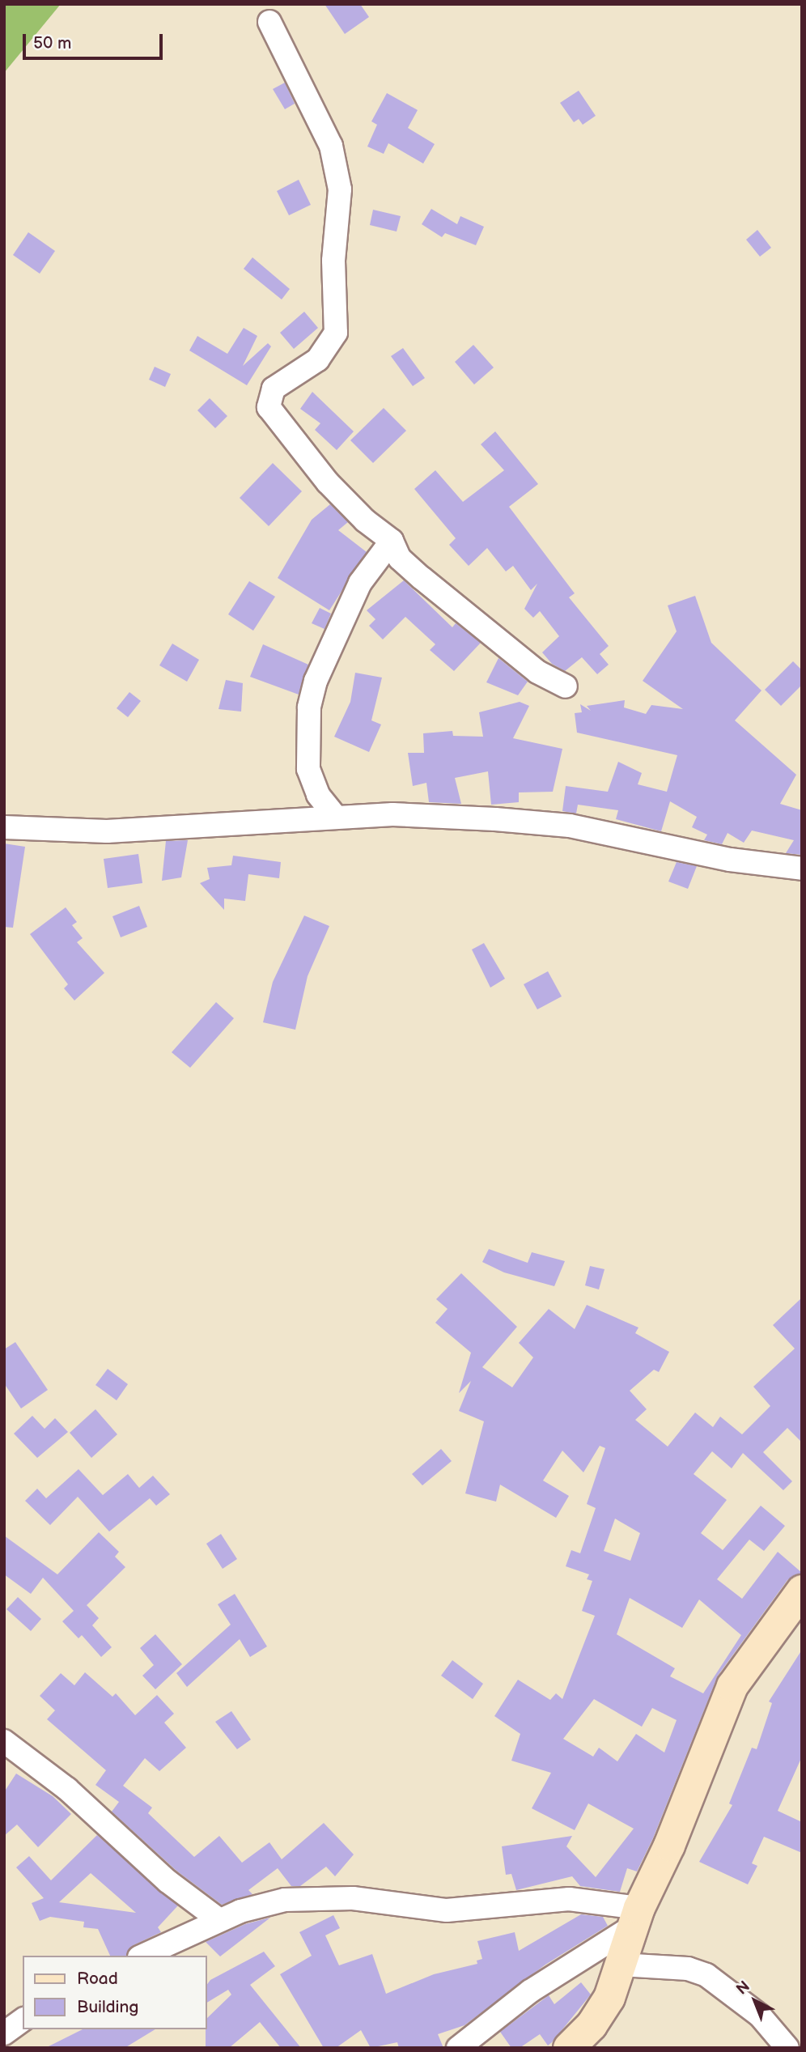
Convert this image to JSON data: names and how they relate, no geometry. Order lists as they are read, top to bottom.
{
  "legend": ["Road", "Building"],
  "scale_bar": "50 m",
  "north": "top left"
}
